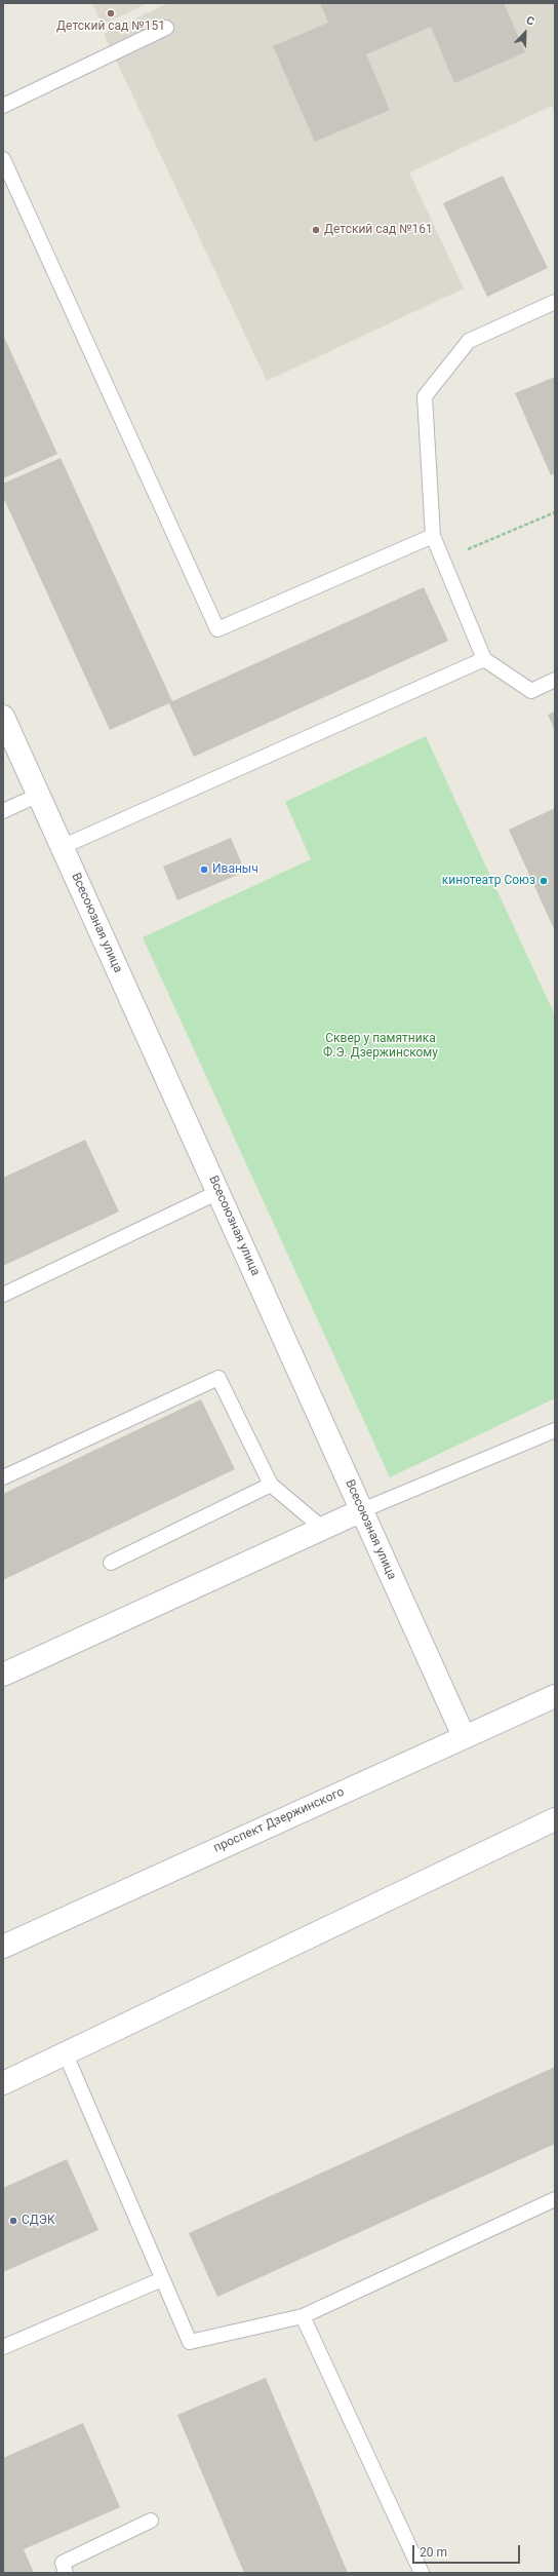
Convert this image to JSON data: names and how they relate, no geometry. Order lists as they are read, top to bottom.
{
  "streets": {
    "street": ["Всесоюзная улица", "проспект Дзержинского"]
  },
  "crossings": [
    ["Всесоюзная улица", "проспект Дзержинского"]
  ],
  "parks": ["Сквер у памятника Ф.Э. Дзержинскому"],
  "places": [
    "Детский сад №151",
    "Детский сад №161",
    "Иваныч",
    "кинотеатр Союз",
    "СДЭК"
  ],
  "scale_bar": "20 m",
  "north": "top right"
}
